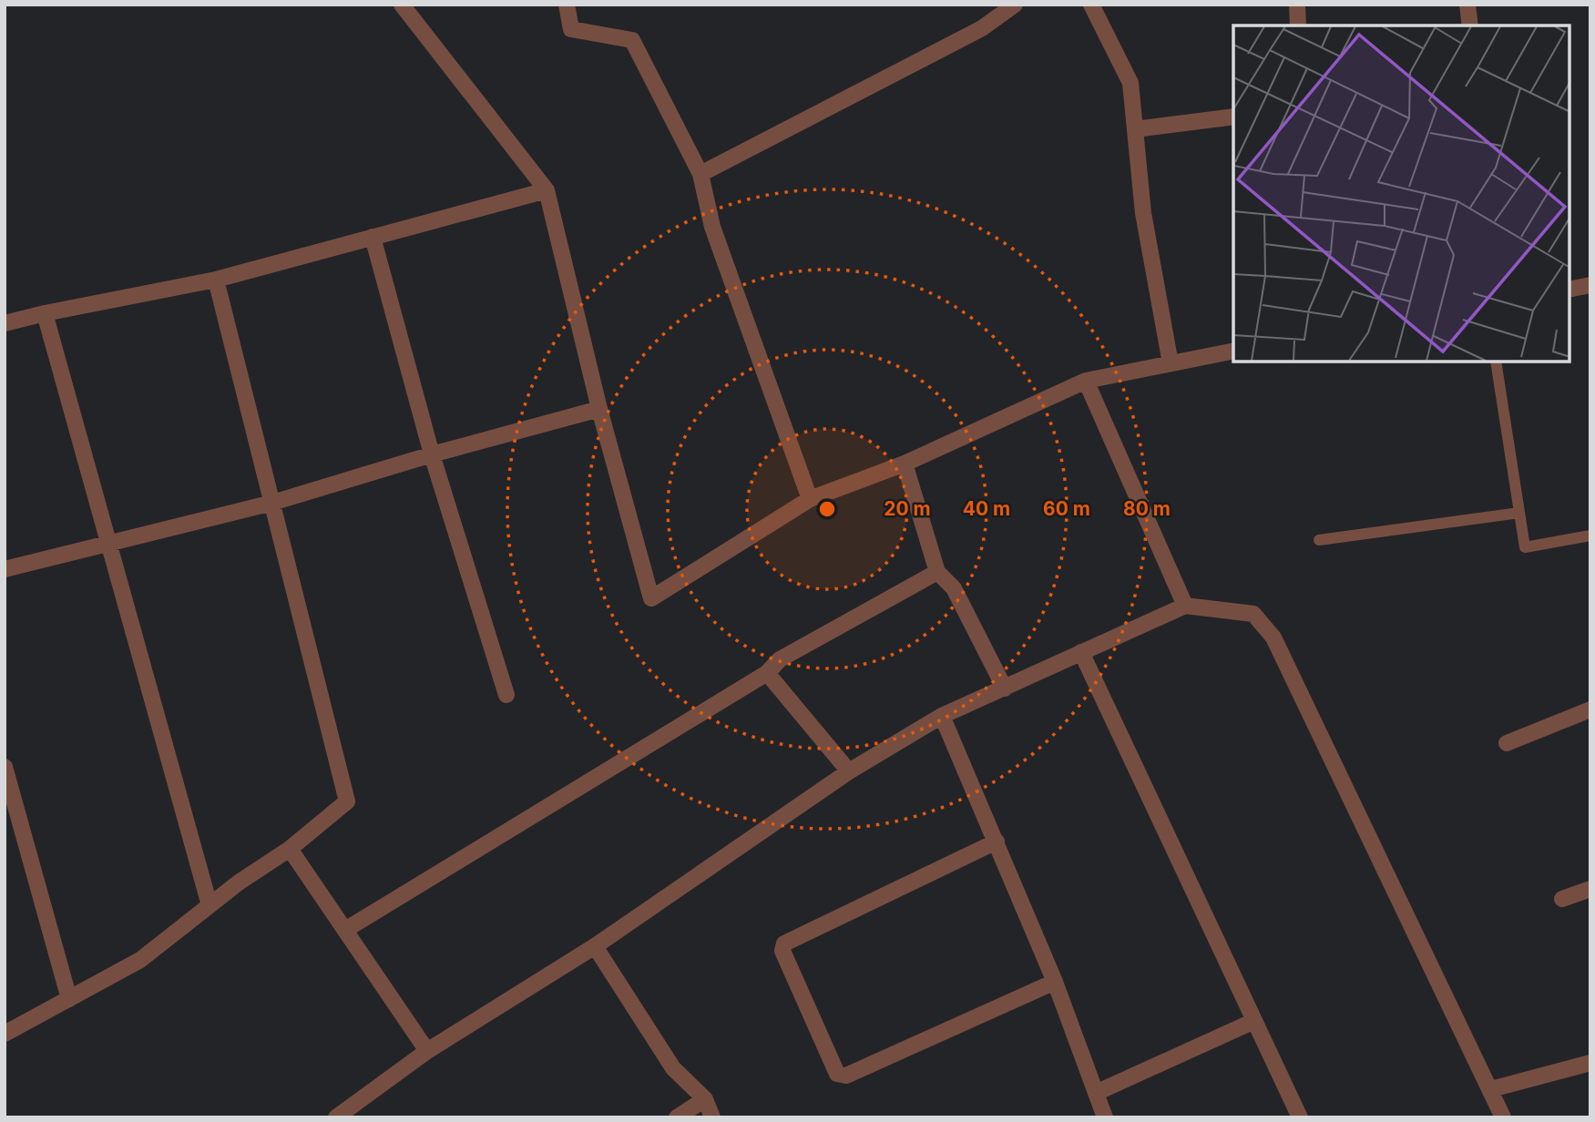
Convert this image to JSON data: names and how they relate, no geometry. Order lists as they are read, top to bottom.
{
  "rings": [
    "20 m",
    "40 m",
    "60 m",
    "80 m"
  ]
}
